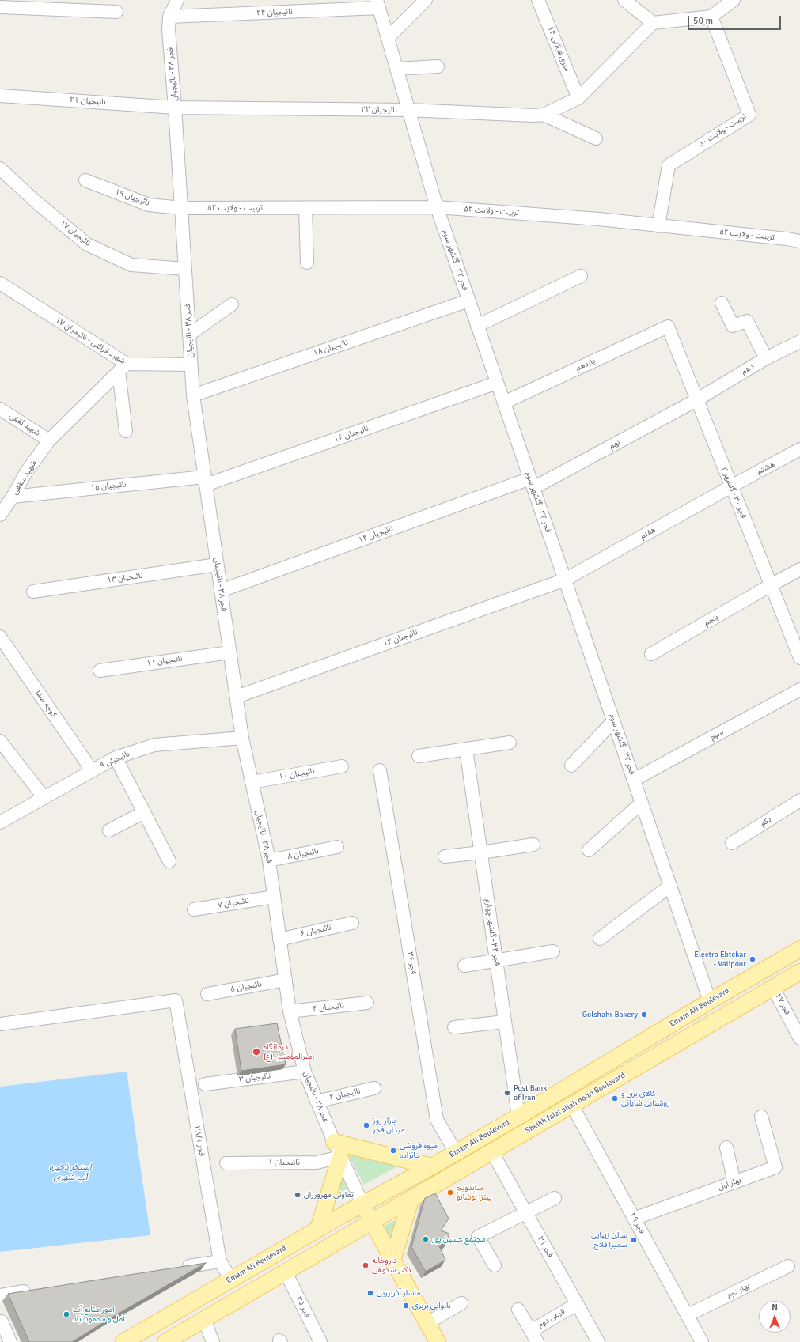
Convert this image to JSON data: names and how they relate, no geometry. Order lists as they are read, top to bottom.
{
  "streets": {
    "main road": ["Emam Ali Boulevard", "Sheikh falzl allah noori Boulevard"],
    "street": [
      "نائیجیان ۲۴",
      "۱۴ متری قرائتی",
      "فجر ۳۸ - نائیجیان",
      "نائیجیان ۲۱",
      "نائیجیان ۲۲",
      "تربیت - ولایت ۵۰",
      "نائیجیان ۱۹",
      "تربیت - ولایت ۵۲",
      "نائیجیان ۱۷",
      "فجر ۳۲ - گلشهر سوم",
      "شهید قرائتی - نائیجیان ۱۷",
      "نائیجیان ۱۸",
      "یازدهم",
      "دهم",
      "شهید ثقفی",
      "نائیجیان ۱۶",
      "نهم",
      "هشتم",
      "شهید سقفی",
      "نائیجیان ۱۵",
      "فجر ۳۰ - گلشهر ۲",
      "هفتم",
      "نائیجیان ۱۴",
      "نائیجیان ۱۳",
      "پنجم",
      "نائیجیان ۱۲",
      "نائیجیان ۱۱",
      "کوچه صفا",
      "سوم",
      "نائیجیان ۹",
      "نائیجیان ۱۰",
      "یکم",
      "نائیجیان ۸",
      "نائیجیان ۷",
      "نائیجیان ۶",
      "فجر ۳۴ - گلشهر چهارم",
      "فجر ۳۶",
      "نائیجیان ۵",
      "فجر ۲۷",
      "نائیجیان ۴",
      "نائیجیان ۳",
      "نائیجیان ۲",
      "فجر ۳۸/۱",
      "نائیجیان ۱",
      "بهار اول",
      "فجر ۲۹",
      "فجر ۳۱",
      "بهار دوم",
      "فجر ۳۵",
      "فرعی دوم"
    ]
  },
  "crossings": [
    ["نائیجیان ۲۴", "فجر ۳۸ - نائیجیان"],
    ["نائیجیان ۲۴", "فجر ۳۲ - گلشهر سوم"],
    ["۱۴ متری قرائتی", "نائیجیان ۲۲"],
    ["فجر ۳۸ - نائیجیان", "نائیجیان ۲۱"],
    ["فجر ۳۸ - نائیجیان", "نائیجیان ۲۲"],
    ["فجر ۳۸ - نائیجیان", "نائیجیان ۱۹"],
    ["فجر ۳۸ - نائیجیان", "تربیت - ولایت ۵۲"],
    ["فجر ۳۸ - نائیجیان", "نائیجیان ۱۷"],
    ["فجر ۳۸ - نائیجیان", "شهید قرائتی - نائیجیان ۱۷"],
    ["فجر ۳۸ - نائیجیان", "نائیجیان ۱۸"],
    ["فجر ۳۸ - نائیجیان", "نائیجیان ۱۶"],
    ["فجر ۳۸ - نائیجیان", "نائیجیان ۱۵"],
    ["فجر ۳۸ - نائیجیان", "نائیجیان ۱۴"],
    ["فجر ۳۸ - نائیجیان", "نائیجیان ۱۳"],
    ["فجر ۳۸ - نائیجیان", "نائیجیان ۱۲"],
    ["فجر ۳۸ - نائیجیان", "نائیجیان ۱۱"],
    ["فجر ۳۸ - نائیجیان", "نائیجیان ۹"],
    ["فجر ۳۸ - نائیجیان", "نائیجیان ۱۰"],
    ["فجر ۳۸ - نائیجیان", "نائیجیان ۸"],
    ["فجر ۳۸ - نائیجیان", "نائیجیان ۷"],
    ["فجر ۳۸ - نائیجیان", "نائیجیان ۶"],
    ["فجر ۳۸ - نائیجیان", "نائیجیان ۵"],
    ["فجر ۳۸ - نائیجیان", "نائیجیان ۴"],
    ["فجر ۳۸ - نائیجیان", "Emam Ali Boulevard"],
    ["فجر ۳۸ - نائیجیان", "نائیجیان ۳"],
    ["فجر ۳۸ - نائیجیان", "نائیجیان ۲"],
    ["فجر ۳۸ - نائیجیان", "نائیجیان ۱"],
    ["نائیجیان ۲۱", "نائیجیان ۲۲"],
    ["نائیجیان ۲۲", "فجر ۳۲ - گلشهر سوم"],
    ["تربیت - ولایت ۵۰", "تربیت - ولایت ۵۲"],
    ["نائیجیان ۱۹", "تربیت - ولایت ۵۲"],
    ["تربیت - ولایت ۵۲", "فجر ۳۲ - گلشهر سوم"],
    ["فجر ۳۲ - گلشهر سوم", "نائیجیان ۱۸"],
    ["فجر ۳۲ - گلشهر سوم", "یازدهم"],
    ["فجر ۳۲ - گلشهر سوم", "نائیجیان ۱۶"],
    ["فجر ۳۲ - گلشهر سوم", "نهم"],
    ["فجر ۳۲ - گلشهر سوم", "هفتم"],
    ["فجر ۳۲ - گلشهر سوم", "نائیجیان ۱۴"],
    ["فجر ۳۲ - گلشهر سوم", "نائیجیان ۱۲"],
    ["فجر ۳۲ - گلشهر سوم", "سوم"],
    ["فجر ۳۲ - گلشهر سوم", "Emam Ali Boulevard"],
    ["شهید قرائتی - نائیجیان ۱۷", "شهید سقفی"],
    ["یازدهم", "فجر ۳۰ - گلشهر ۲"],
    ["دهم", "نهم"],
    ["دهم", "فجر ۳۰ - گلشهر ۲"],
    ["شهید ثقفی", "شهید سقفی"],
    ["نائیجیان ۱۶", "نائیجیان ۱۵"],
    ["نهم", "فجر ۳۰ - گلشهر ۲"],
    ["نهم", "نائیجیان ۱۴"],
    ["هشتم", "فجر ۳۰ - گلشهر ۲"],
    ["هشتم", "هفتم"],
    ["شهید سقفی", "نائیجیان ۱۵"],
    ["فجر ۳۰ - گلشهر ۲", "هفتم"],
    ["فجر ۳۰ - گلشهر ۲", "پنجم"],
    ["هفتم", "نائیجیان ۱۲"],
    ["کوچه صفا", "نائیجیان ۹"],
    ["فجر ۳۴ - گلشهر چهارم", "Emam Ali Boulevard"],
    ["فجر ۳۶", "Emam Ali Boulevard"],
    ["فجر ۲۷", "Sheikh falzl allah noori Boulevard"],
    ["Emam Ali Boulevard", "فجر ۳۸/۱"],
    ["Sheikh falzl allah noori Boulevard", "فجر ۲۹"],
    ["Sheikh falzl allah noori Boulevard", "فجر ۳۱"],
    ["Sheikh falzl allah noori Boulevard", "فجر ۳۵"],
    ["بهار اول", "فجر ۲۹"],
    ["فجر ۲۹", "بهار دوم"],
    ["فجر ۳۱", "فرعی دوم"]
  ],
  "water": ["استخر ذخیره آب شهری"],
  "places": [
    "Electro Ebtekar - Valipour",
    "Golshahr Bakery",
    "درمانگاه امیرالمؤمنین (ع)",
    "Post Bank of Iran",
    "کالای برق و روشنایی شایانی",
    "بازار روز میدان فجر",
    "میوه فروشی خانزاده",
    "ساندویچ پیتزا لوشاتو",
    "تعاونی مهرورزان",
    "مجتمع حسین پور",
    "سالن زیبایی سمیرا فلاح",
    "داروخانه دکتر شکوهی",
    "ماساژ آذربرزین",
    "نانوایی بربری",
    "امور منابع آب آمل و محمود آباد"
  ],
  "scale_bar": "50 m",
  "north": "top"
}
